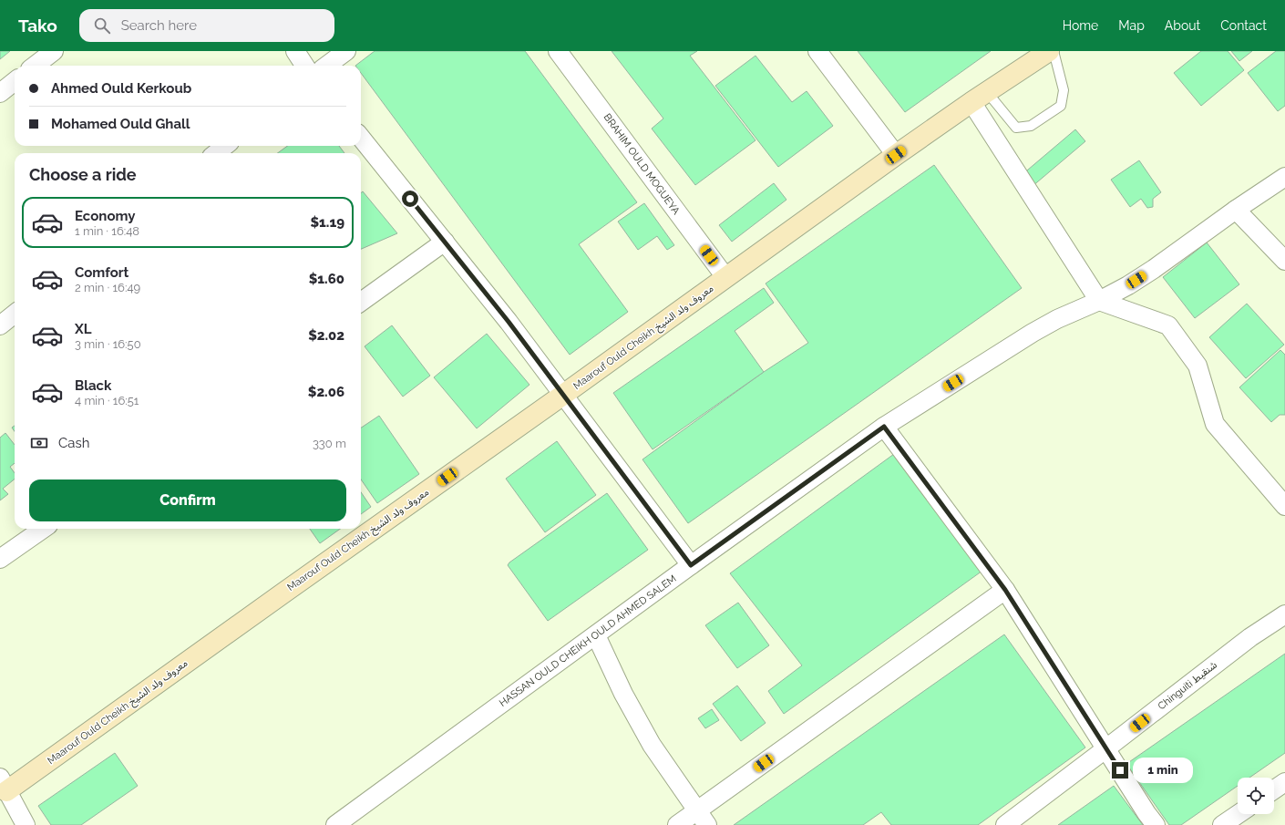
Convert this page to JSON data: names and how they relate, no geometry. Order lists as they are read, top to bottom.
{
  "streets": {
    "street": [
      "BRAHIM OULD MOGUEYA",
      "Maarouf Ould Cheikh معروف ولد الشيخ",
      "HASSAN OULD CHEIKH OULD AHMED SALEM",
      "Chinguiti شنقيط"
    ]
  },
  "crossings": [
    ["BRAHIM OULD MOGUEYA", "Maarouf Ould Cheikh معروف ولد الشيخ"]
  ],
  "page": {
    "header": "Tako",
    "search": "Search here",
    "nav": [
      "Home",
      "Map",
      "About",
      "Contact"
    ],
    "banner": ["Ahmed Ould Kerkoub", "Mohamed Ould Ghall"],
    "heading": "Choose a ride",
    "list": [
      {
        "name": "Economy",
        "note": "1 min · 16:48",
        "value": "$1.19"
      },
      {
        "name": "Comfort",
        "note": "2 min · 16:49",
        "value": "$1.60"
      },
      {
        "name": "XL",
        "note": "3 min · 16:50",
        "value": "$2.02"
      },
      {
        "name": "Black",
        "note": "4 min · 16:51",
        "value": "$2.06"
      }
    ],
    "pay": ["Cash", "330 m"],
    "buttons": "Confirm",
    "bubble": "1 min"
  }
}
